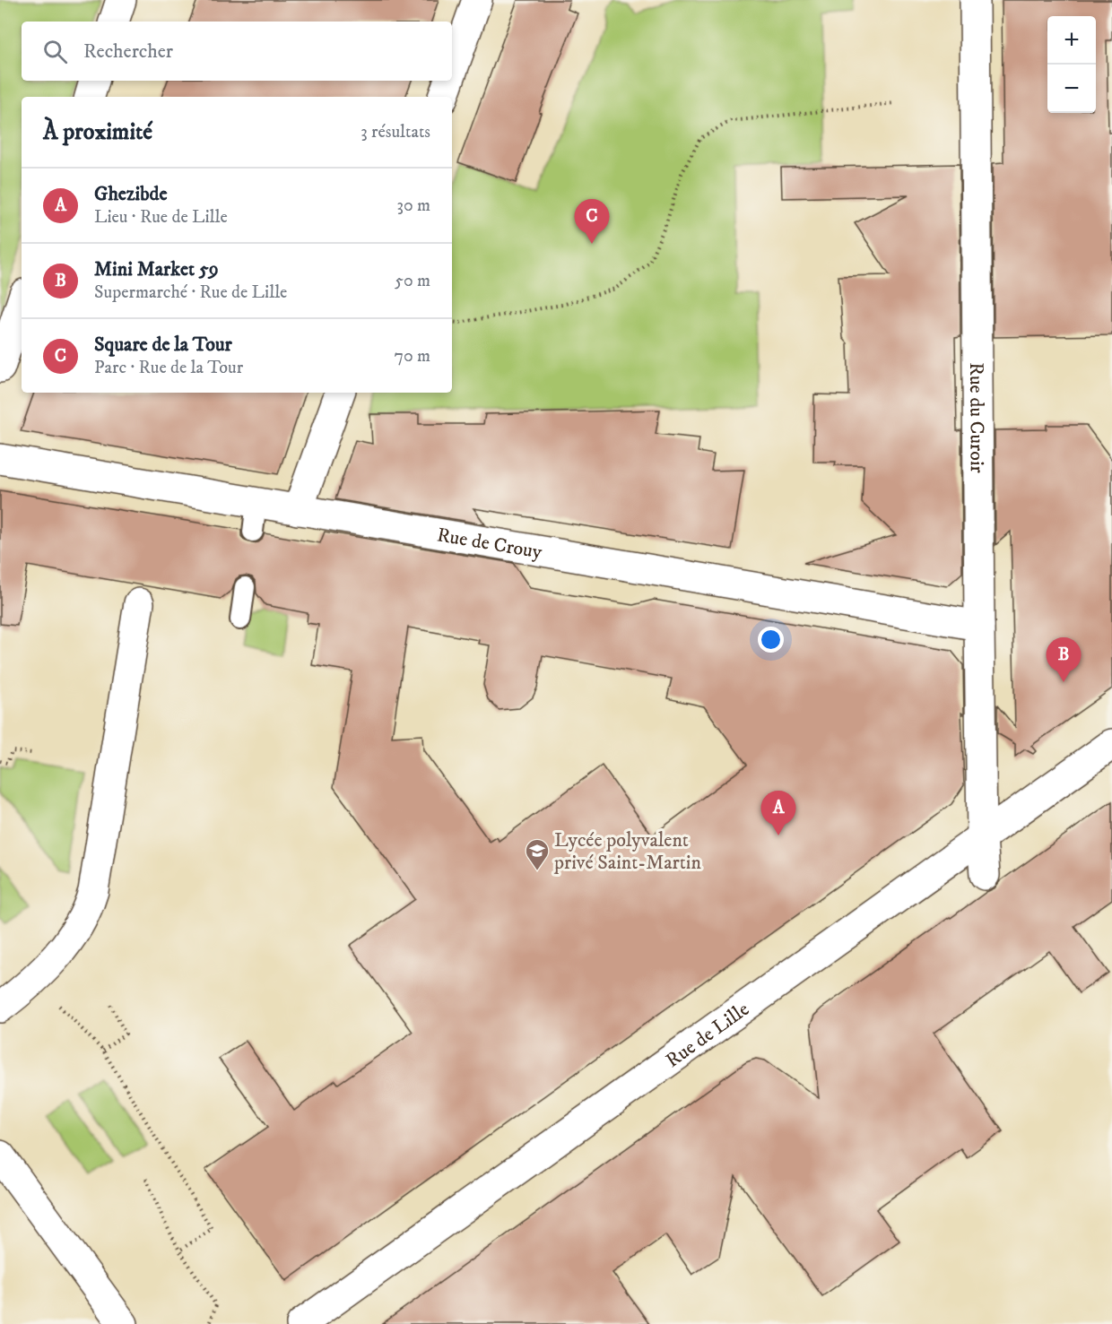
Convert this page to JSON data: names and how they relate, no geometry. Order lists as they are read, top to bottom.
{
  "streets": {
    "street": ["Rue du Curoir", "Rue de Crouy", "Rue de Lille"]
  },
  "crossings": [
    ["Rue du Curoir", "Rue de Crouy"],
    ["Rue du Curoir", "Rue de Lille"]
  ],
  "places": {
    "school or university": ["Lycée polyvalent privé Saint-Martin"]
  },
  "page": {
    "map_buttons": ["+", "−"],
    "search": "Rechercher",
    "heading": ["À proximité", "3 résultats"],
    "list": [
      {
        "mark": "A",
        "name": "Ghezibde",
        "note": "Lieu · Rue de Lille",
        "value": "30 m"
      },
      {
        "mark": "B",
        "name": "Mini Market 59",
        "note": "Supermarché · Rue de Lille",
        "value": "50 m"
      },
      {
        "mark": "C",
        "name": "Square de la Tour",
        "note": "Parc · Rue de la Tour",
        "value": "70 m"
      }
    ],
    "pins": ["C", "B", "A"]
  }
}
